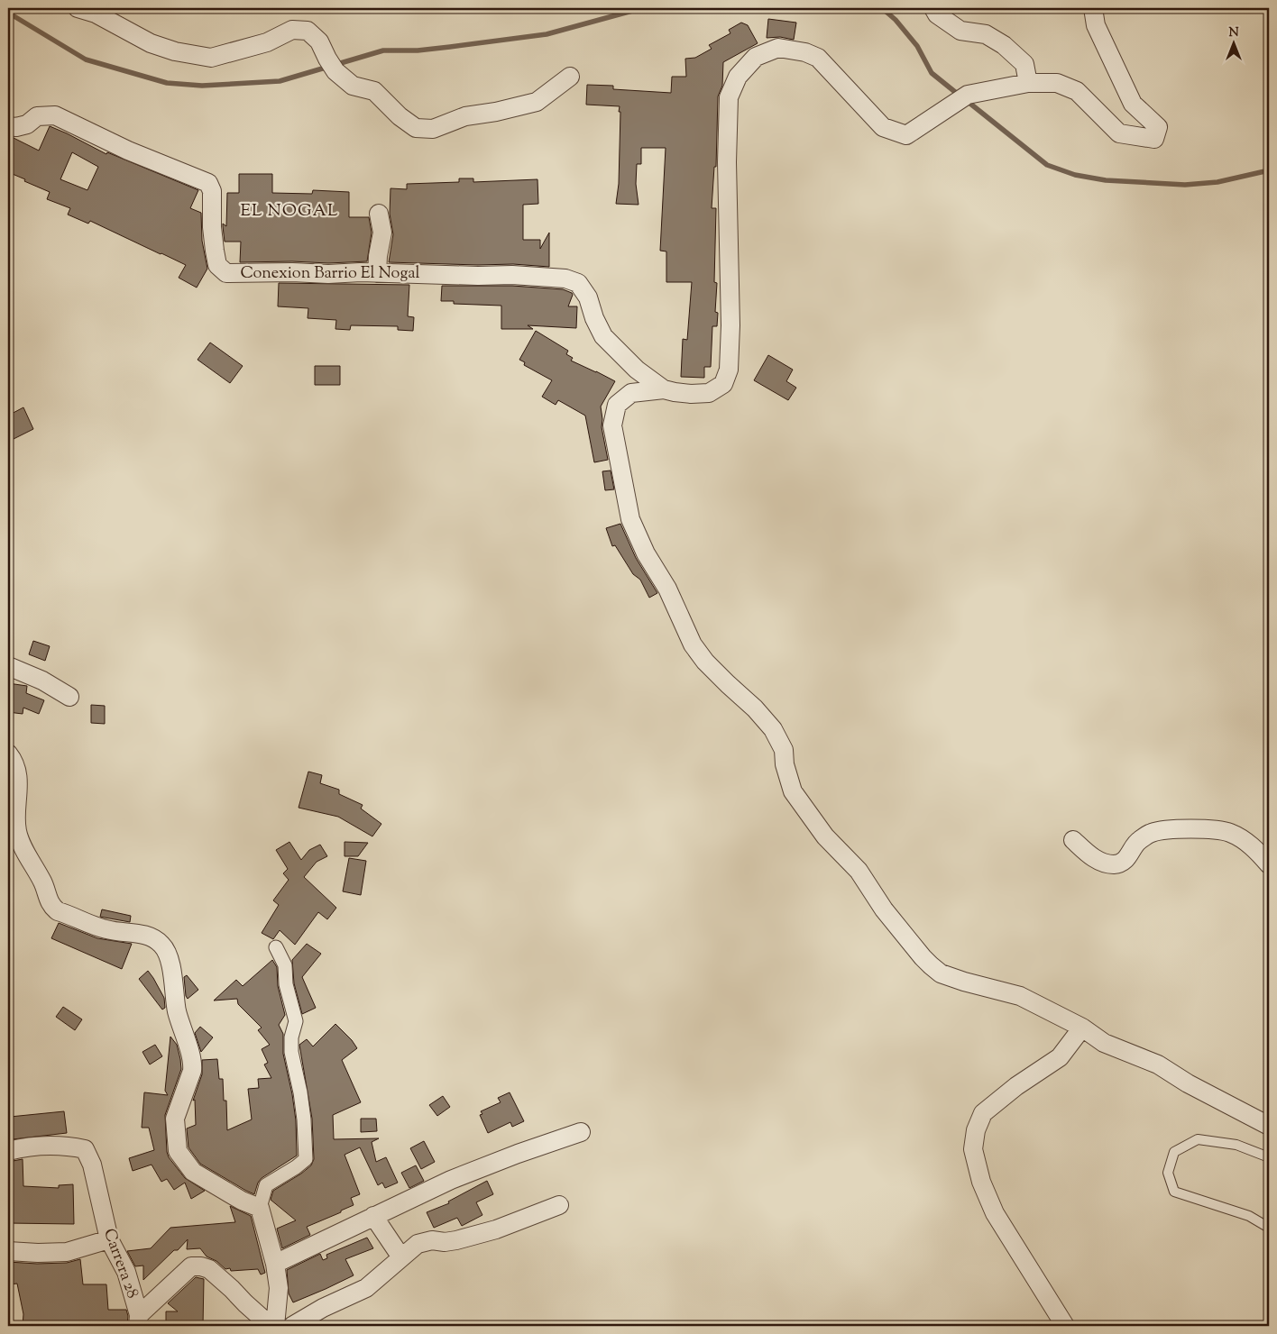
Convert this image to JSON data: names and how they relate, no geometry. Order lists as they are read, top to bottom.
{
  "streets": {
    "street": ["Conexion Barrio El Nogal", "Carrera 28"]
  },
  "districts": ["EL NOGAL"],
  "north": "top"
}
